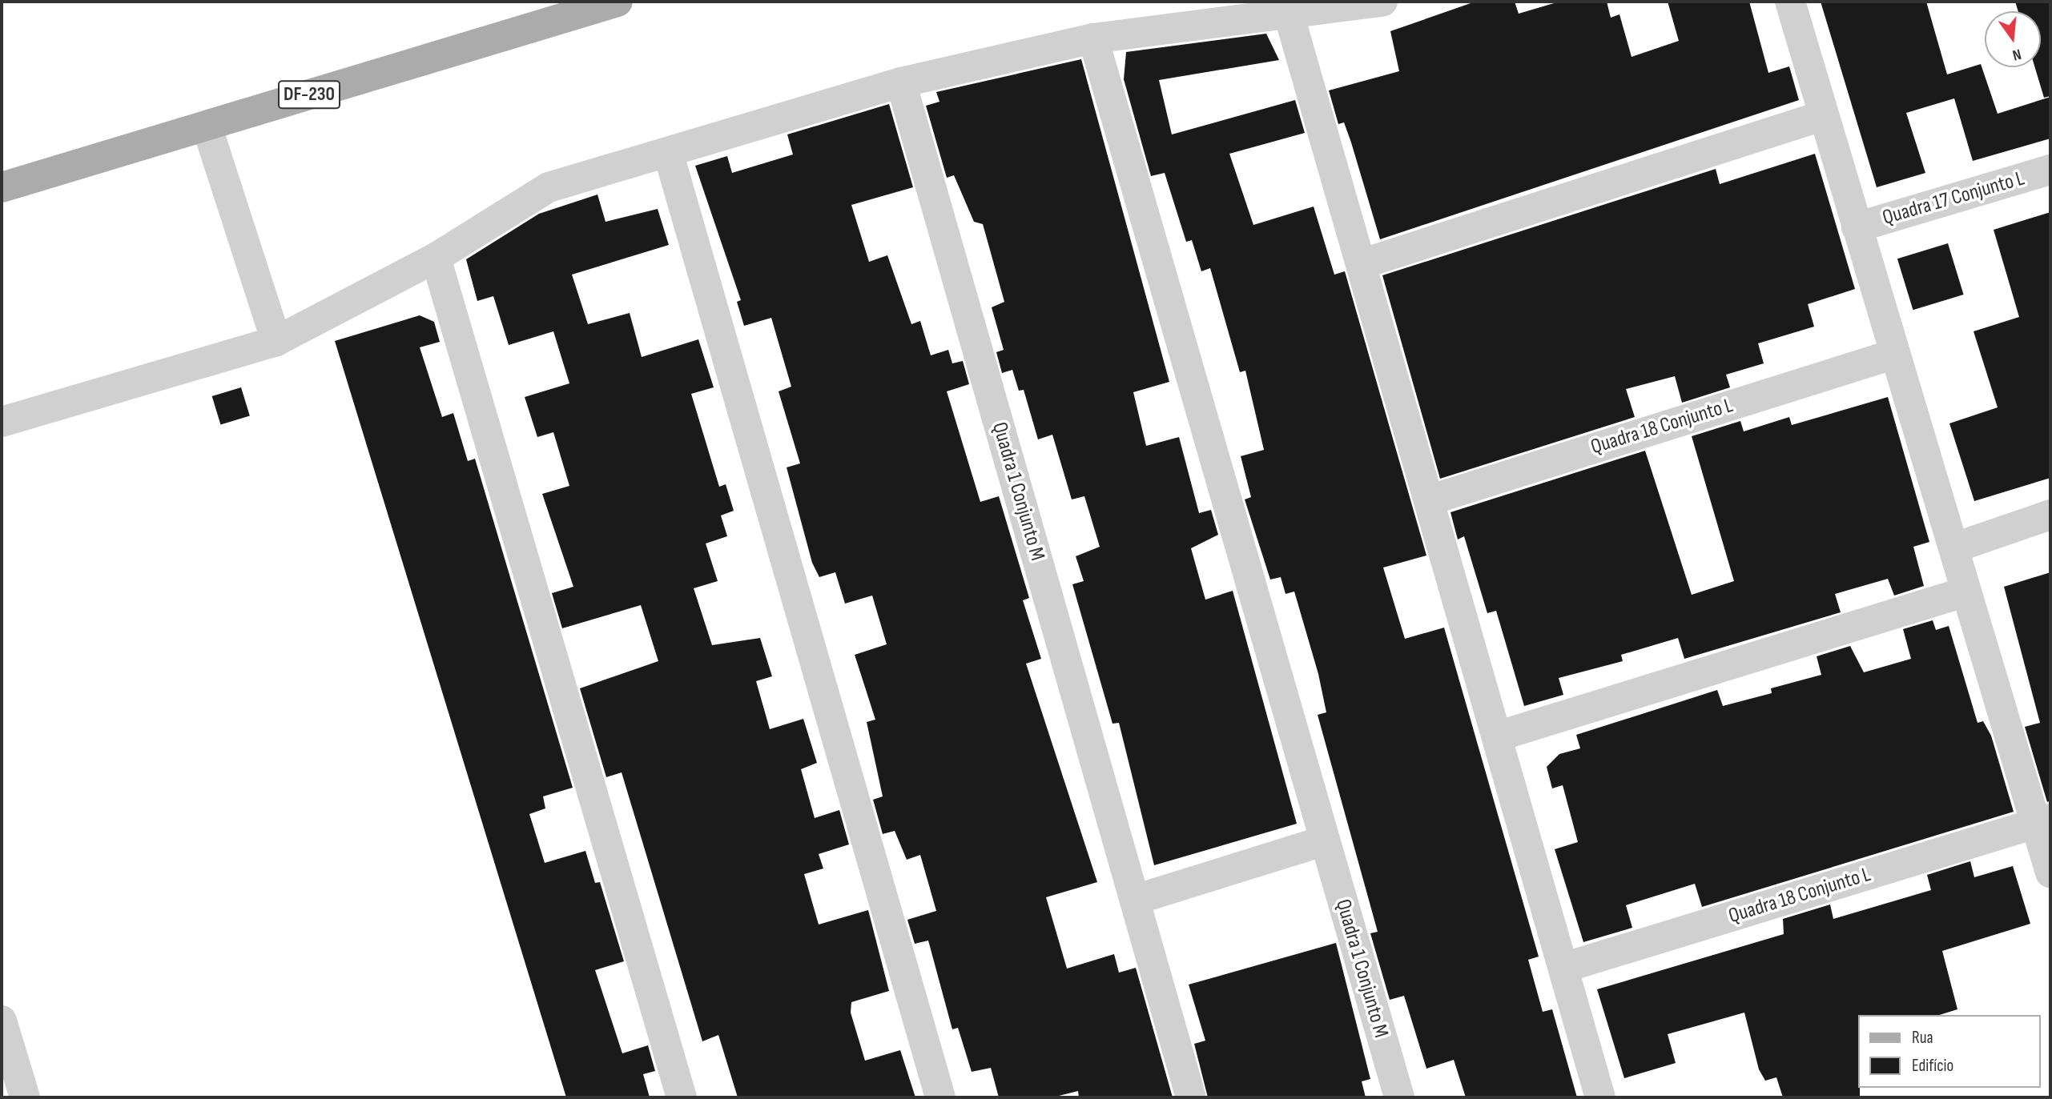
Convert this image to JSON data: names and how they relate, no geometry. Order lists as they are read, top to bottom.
{
  "streets": {
    "main road": ["DF-230"],
    "street": ["Quadra 17 Conjunto L", "Quadra 18 Conjunto L", "Quadra 1 Conjunto M"]
  },
  "legend": ["Rua", "Edifício"],
  "north": "bottom"
}
